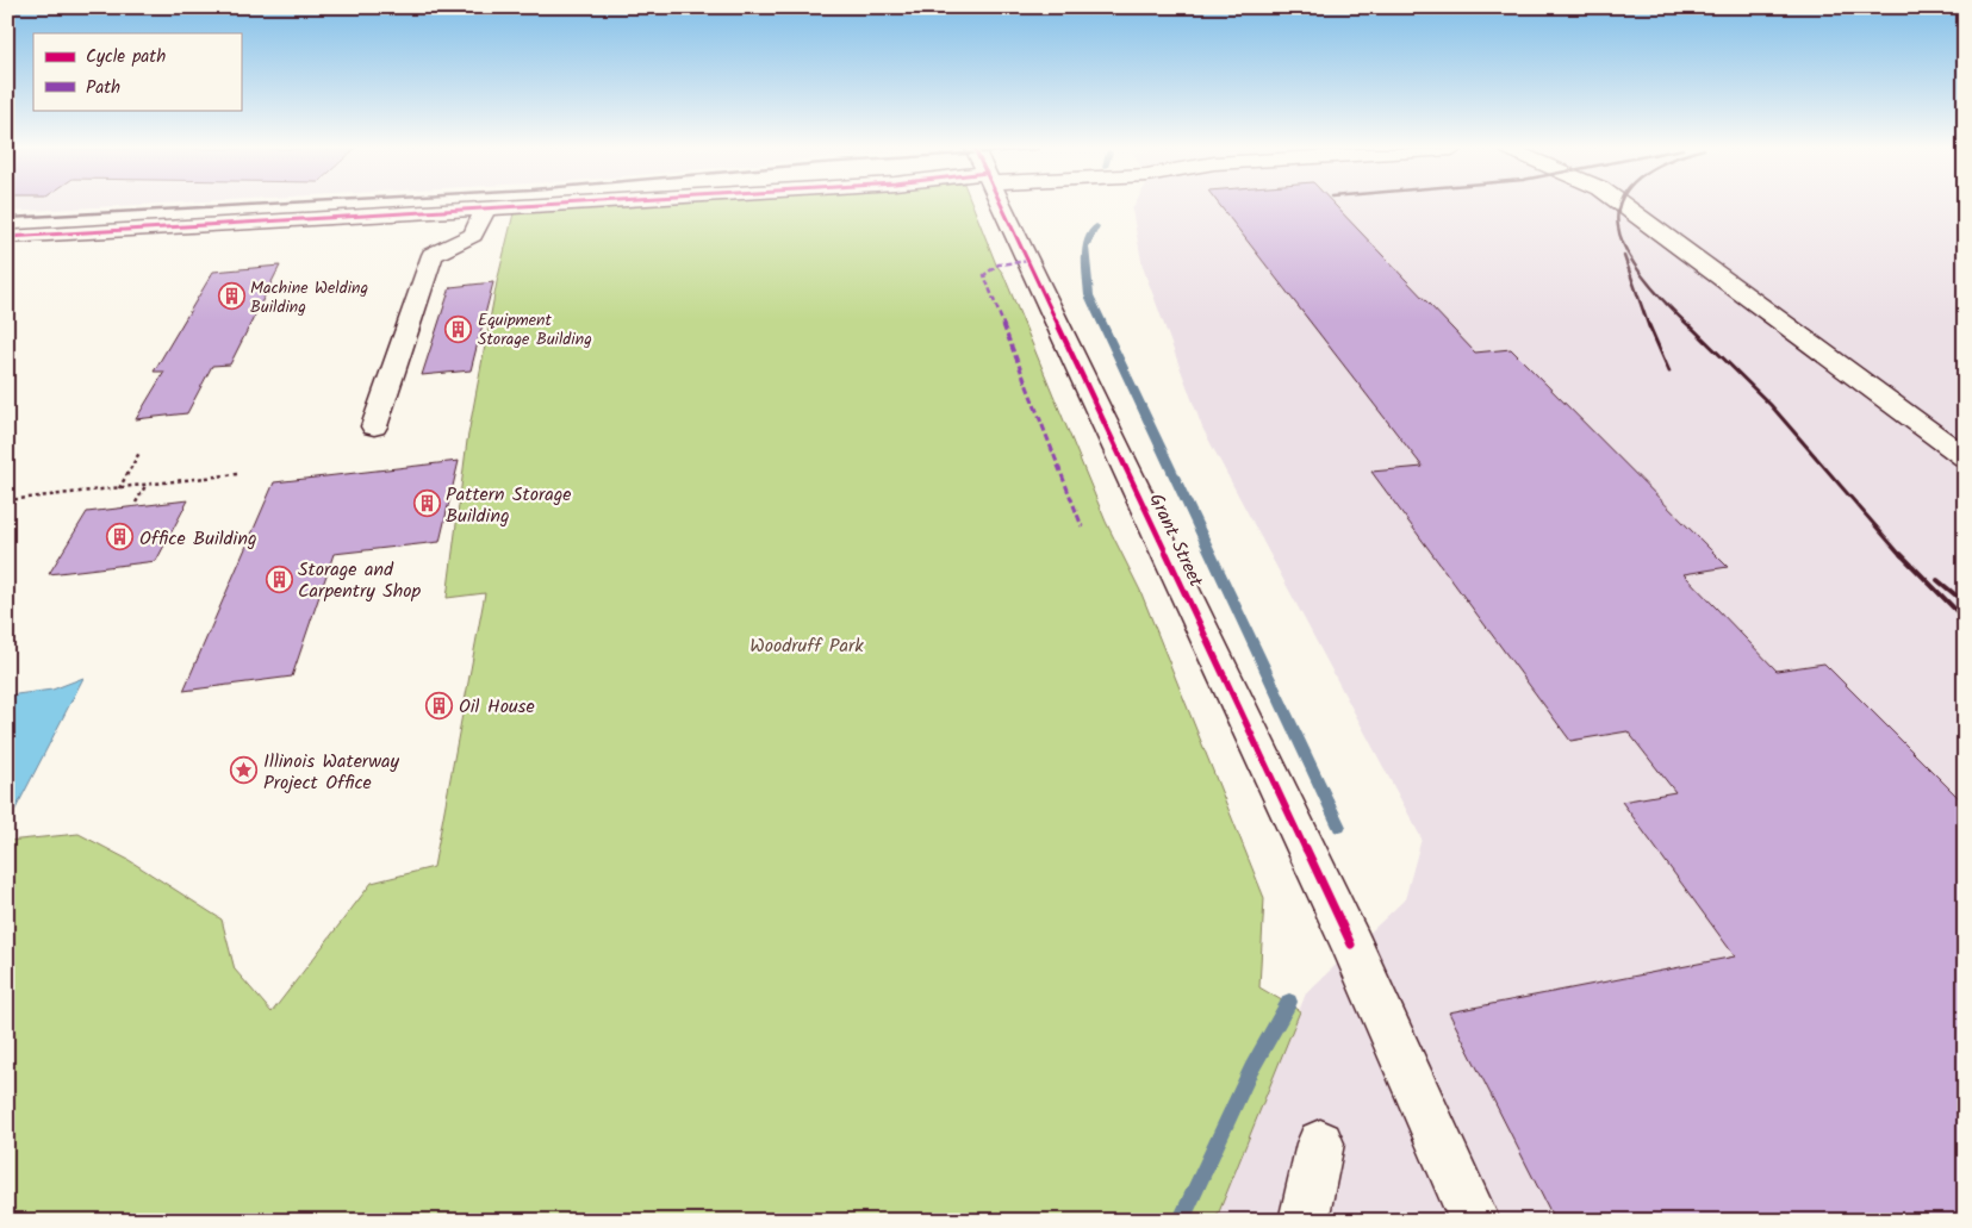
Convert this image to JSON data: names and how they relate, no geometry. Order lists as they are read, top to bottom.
{
  "streets": {
    "street": ["Grant Street"]
  },
  "parks": ["Woodruff Park"],
  "places": {
    "building": [
      "Machine Welding Building",
      "Equipment Storage Building",
      "Pattern Storage Building",
      "Office Building",
      "Storage and Carpentry Shop",
      "Oil House"
    ],
    "place": ["Illinois Waterway Project Office"]
  },
  "legend": ["Cycle path", "Path"]
}
